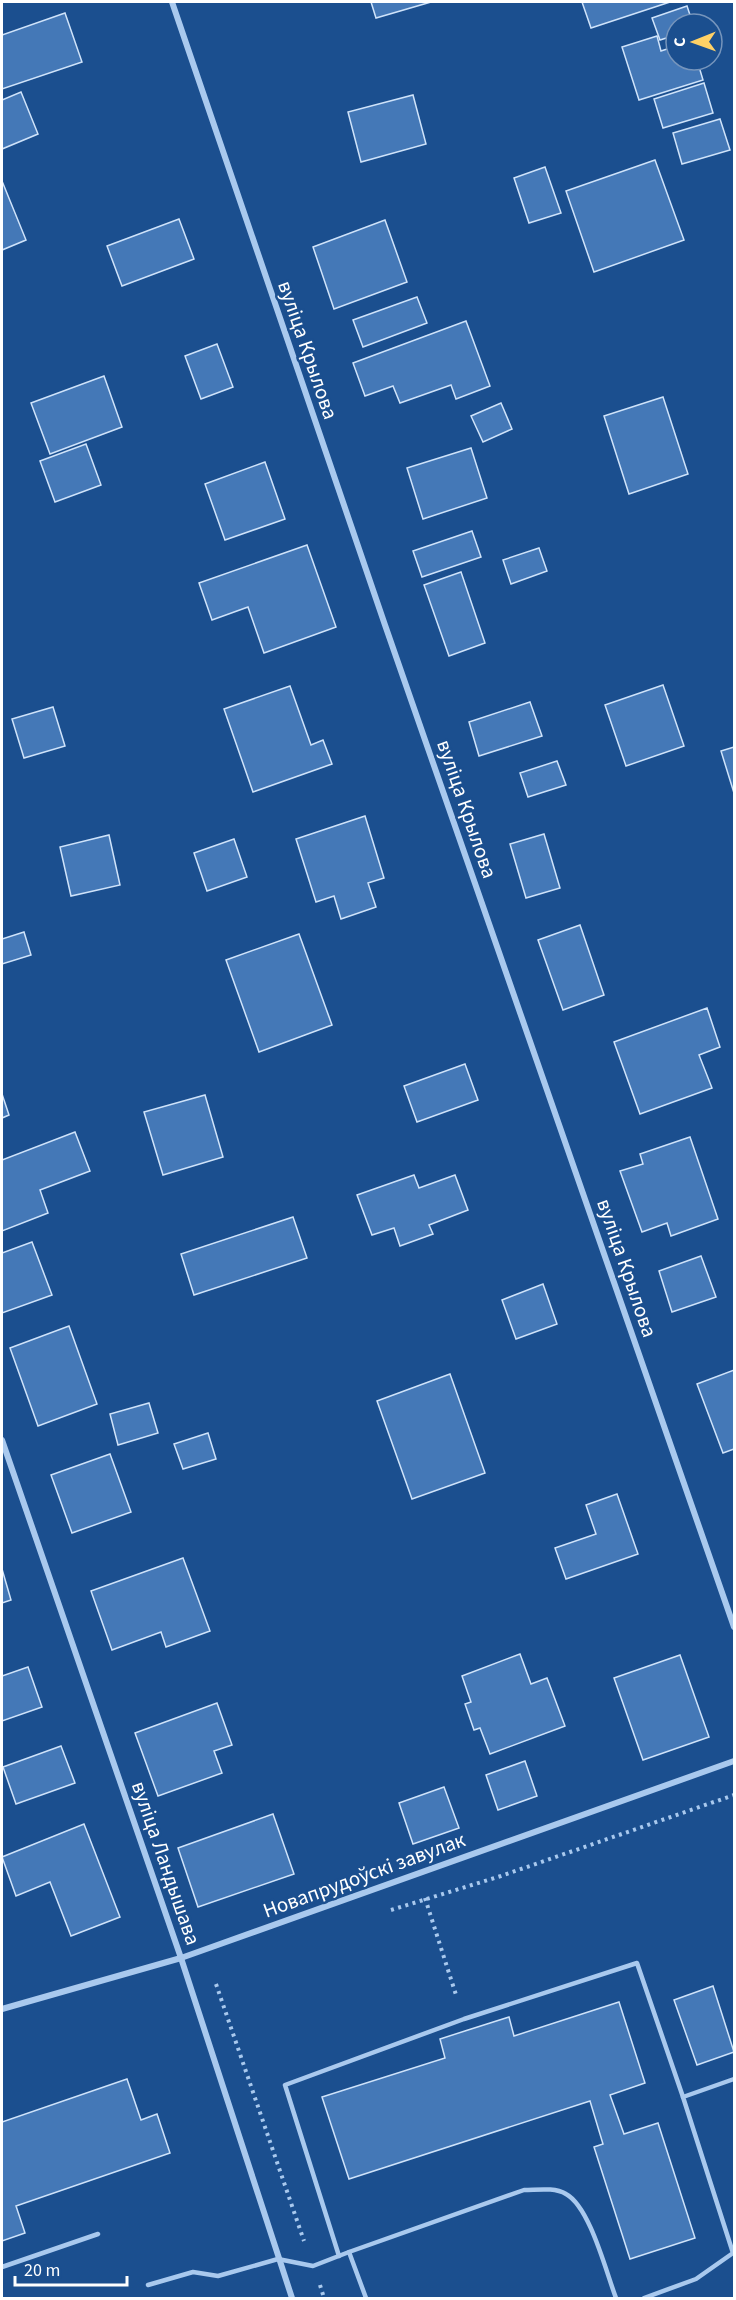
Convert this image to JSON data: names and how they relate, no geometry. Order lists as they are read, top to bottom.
{
  "streets": {
    "street": ["вуліца Крылова", "вуліца Ландышава", "Новапрудоўскі завулак"]
  },
  "crossings": [
    ["вуліца Ландышава", "Новапрудоўскі завулак"]
  ],
  "scale_bar": "20 m",
  "north": "left"
}
